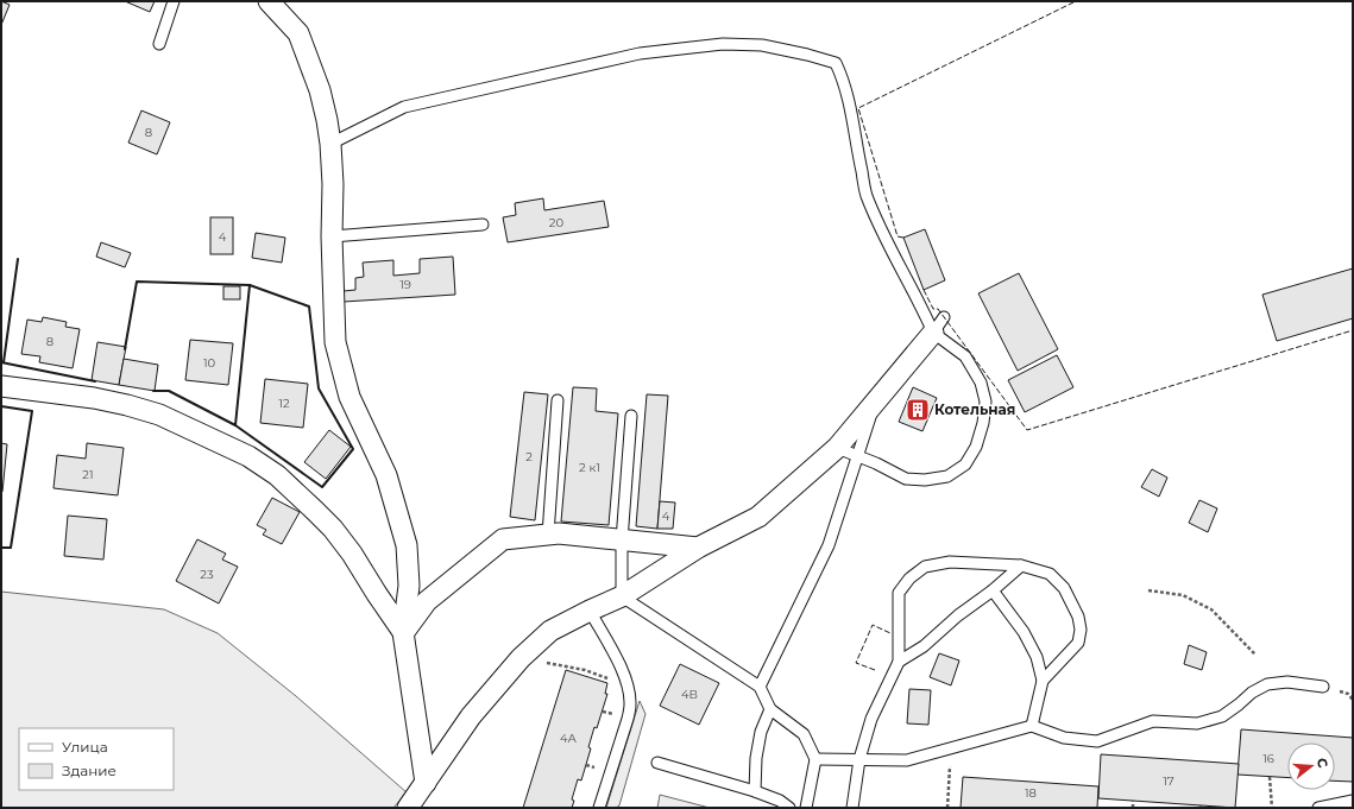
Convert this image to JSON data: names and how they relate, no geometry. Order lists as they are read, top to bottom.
{
  "places": {
    "building": ["Котельная"]
  },
  "house_numbers": [
    "8",
    "20",
    "4",
    "19",
    "8",
    "10",
    "12",
    "2",
    "2 к1",
    "21",
    "4",
    "23",
    "4В",
    "4А",
    "16",
    "17",
    "18"
  ],
  "legend": ["Улица", "Здание"],
  "north": "right"
}
